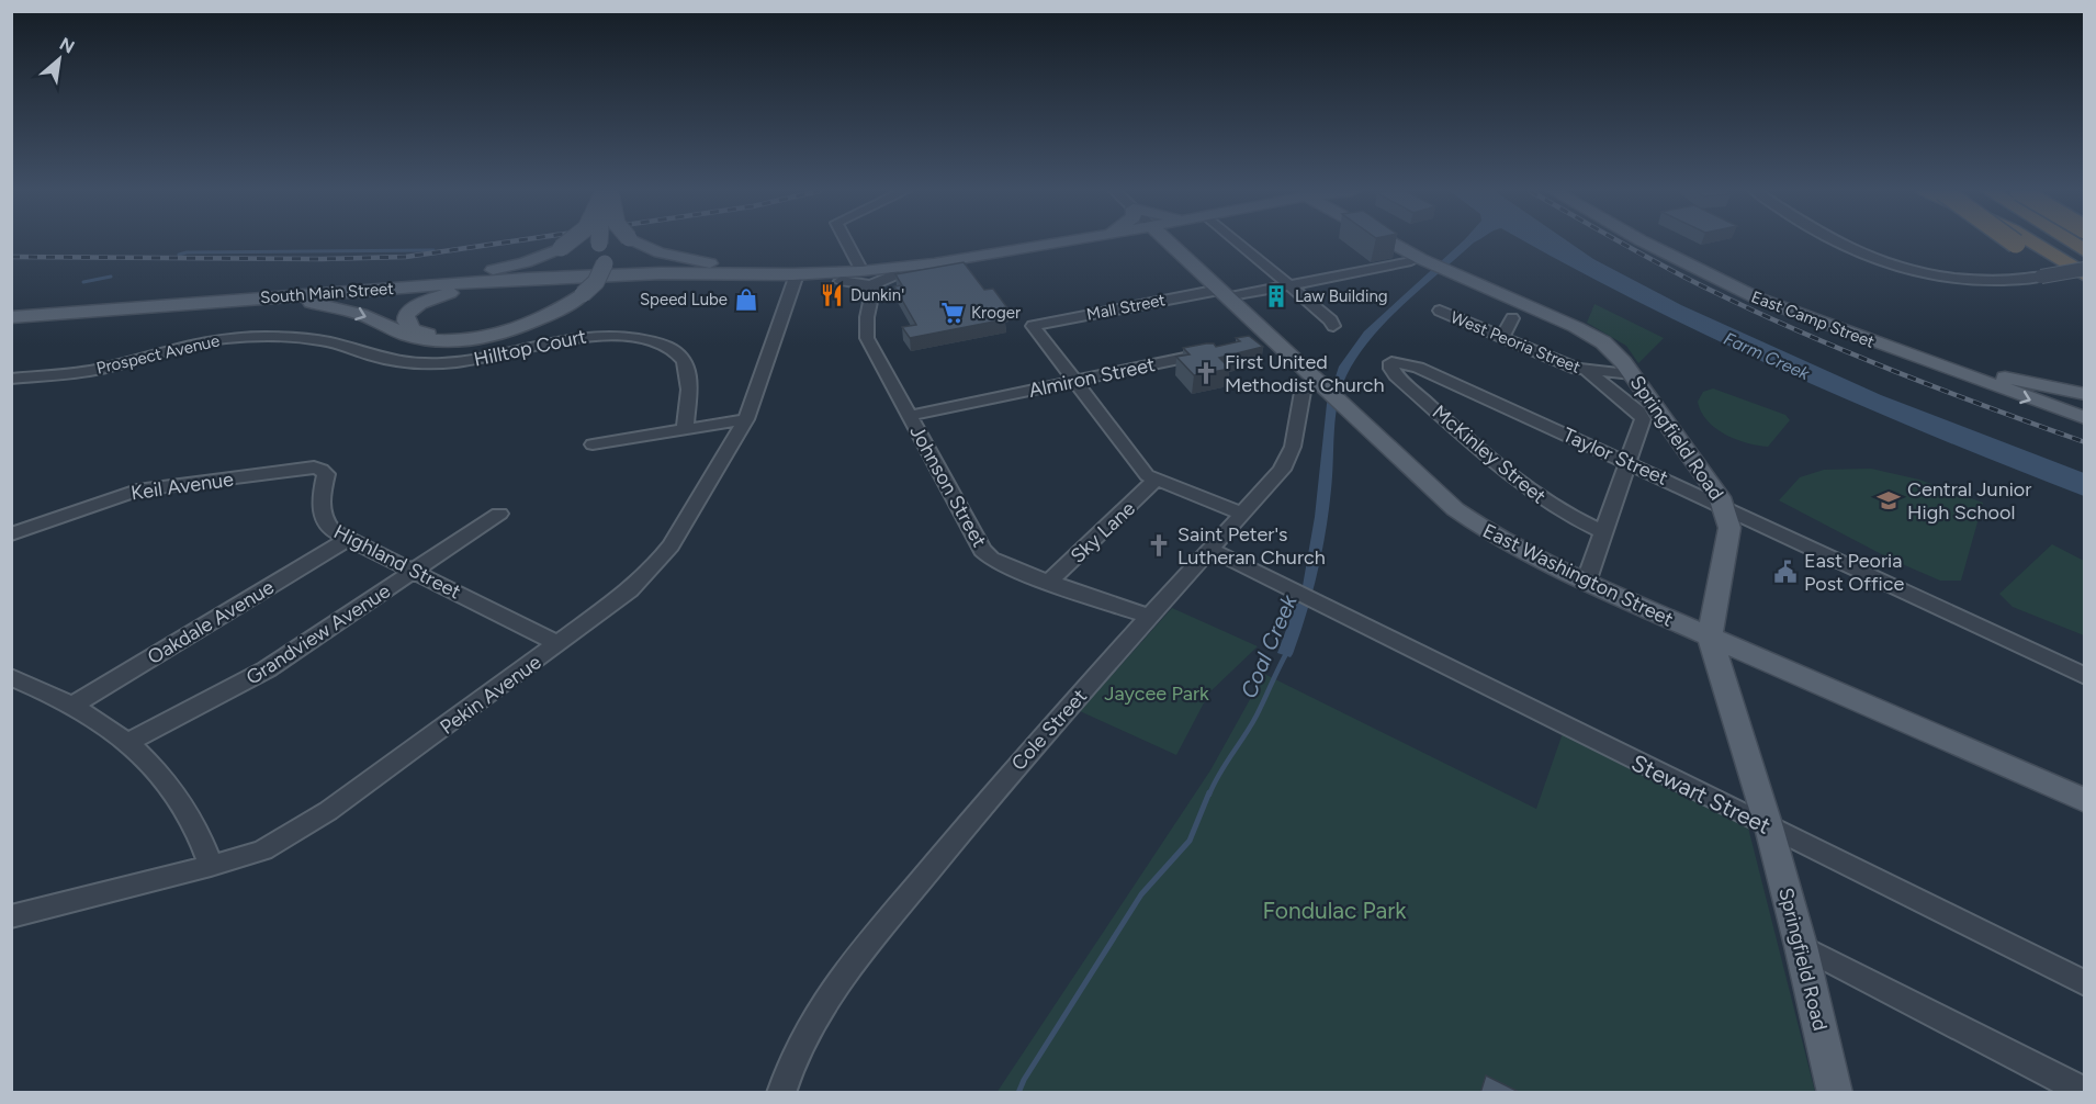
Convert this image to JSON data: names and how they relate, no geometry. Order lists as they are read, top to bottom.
{
  "streets": {
    "main road": [
      "South Main Street",
      "East Camp Street",
      "Springfield Road",
      "East Washington Street"
    ],
    "street": [
      "Mall Street",
      "West Peoria Street",
      "Hilltop Court",
      "Prospect Avenue",
      "Almiron Street",
      "McKinley Street",
      "Taylor Street",
      "Keil Avenue",
      "Johnson Street",
      "Sky Lane",
      "Highland Street",
      "Oakdale Avenue",
      "Grandview Avenue",
      "Pekin Avenue",
      "Cole Street",
      "Stewart Street"
    ]
  },
  "crossings": [
    ["South Main Street", "Pekin Avenue"],
    ["Mall Street", "Almiron Street"],
    ["Mall Street", "East Washington Street"],
    ["West Peoria Street", "Springfield Road"],
    ["Hilltop Court", "Prospect Avenue"],
    ["Almiron Street", "Johnson Street"],
    ["Springfield Road", "Taylor Street"],
    ["Springfield Road", "East Washington Street"],
    ["Springfield Road", "Stewart Street"],
    ["McKinley Street", "Taylor Street"],
    ["Keil Avenue", "Highland Street"],
    ["Johnson Street", "Sky Lane"],
    ["Johnson Street", "Cole Street"],
    ["Highland Street", "Oakdale Avenue"],
    ["Highland Street", "Grandview Avenue"],
    ["Highland Street", "Pekin Avenue"],
    ["East Washington Street", "Cole Street"],
    ["Cole Street", "Stewart Street"]
  ],
  "water": ["Farm Creek", "Coal Creek"],
  "parks": ["Jaycee Park", "Fondulac Park"],
  "places": {
    "restaurant": ["Dunkin'"],
    "building": ["Law Building"],
    "shop": ["Speed Lube"],
    "supermarket": ["Kroger"],
    "church": ["First United Methodist Church", "Saint Peter's Lutheran Church"],
    "school or university": ["Central Junior High School"],
    "public building": ["East Peoria Post Office"]
  },
  "north": "top right"
}
